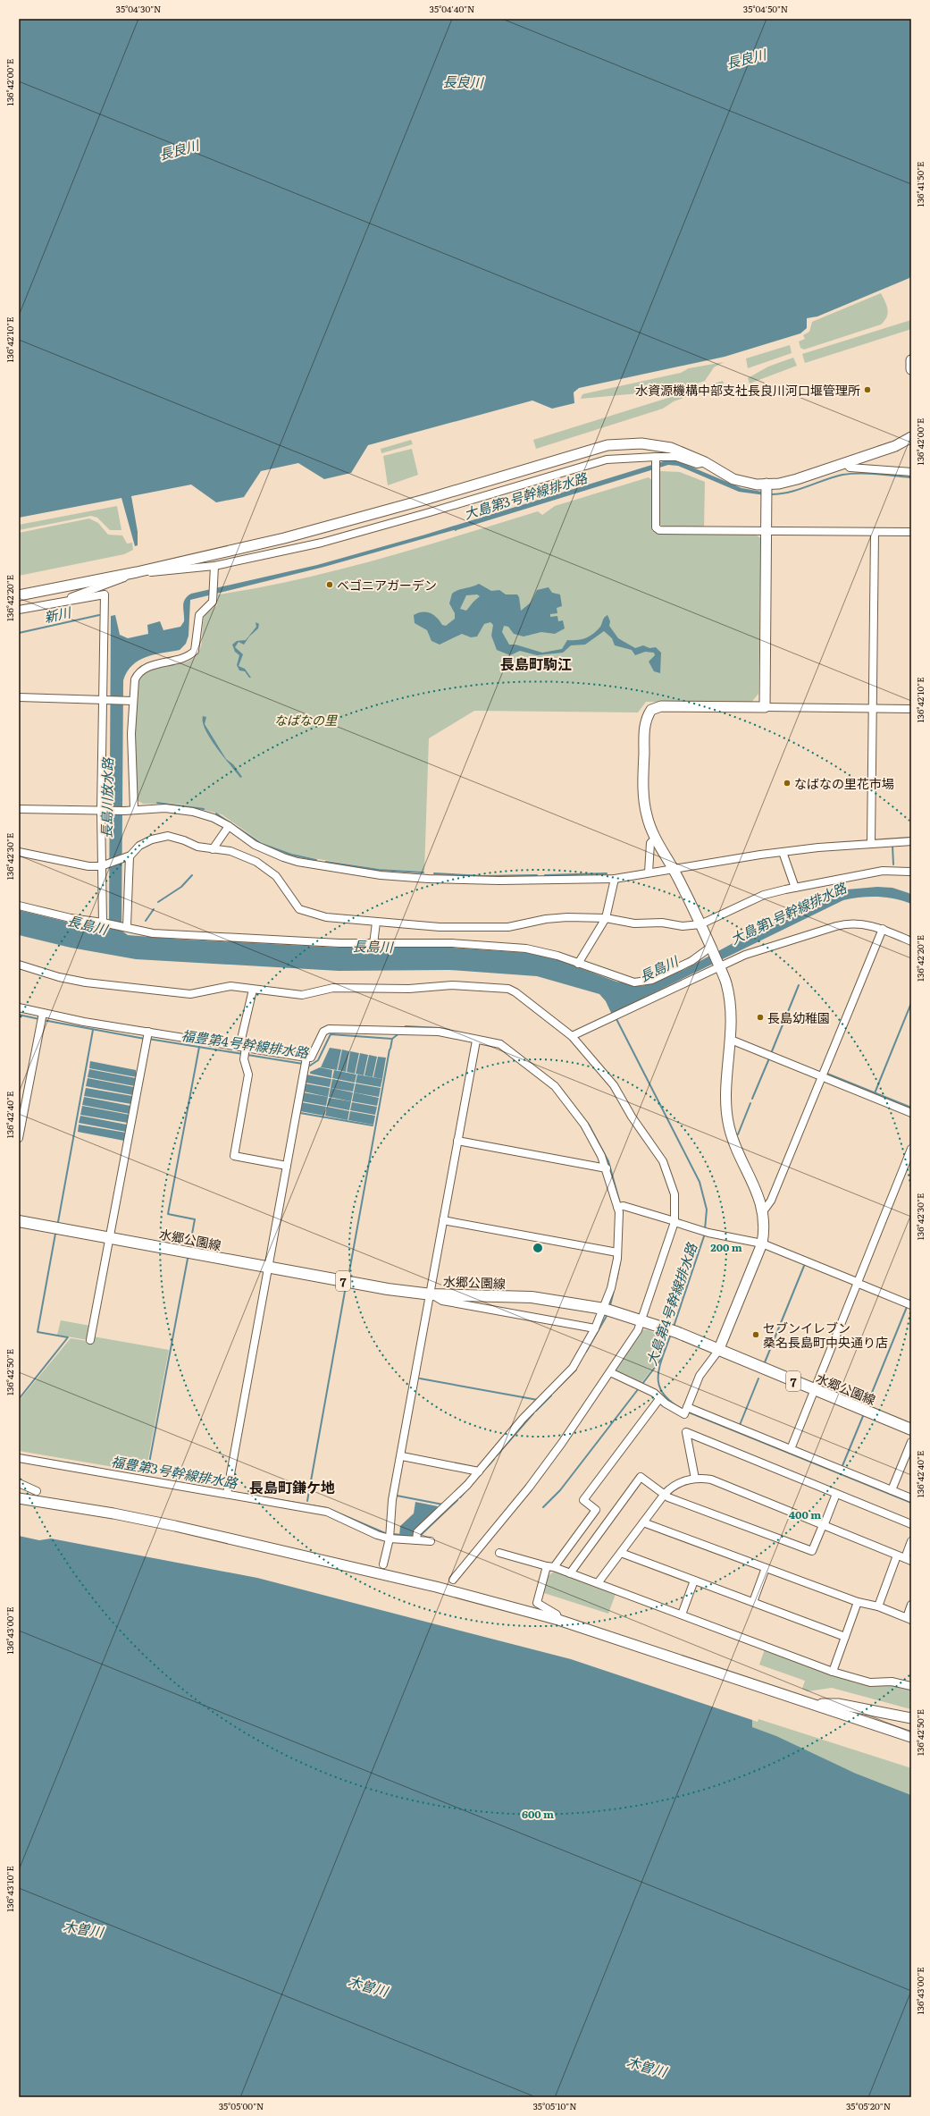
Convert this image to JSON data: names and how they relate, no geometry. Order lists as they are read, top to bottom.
{
  "streets": {
    "main road": ["水郷公園線", "7"]
  },
  "districts": ["長島町駒江", "長島町鎌ケ地"],
  "water": [
    "長良川",
    "大島第3号幹線排水路",
    "新川",
    "長島川放水路",
    "大島第1号幹線排水路",
    "長島川",
    "福豊第4号幹線排水路",
    "大島第4号幹線排水路",
    "福豊第3号幹線排水路",
    "木曽川"
  ],
  "parks": ["なばなの里"],
  "places": [
    "水資源機構中部支社長良川河口堰管理所",
    "ベゴニアガーデン",
    "なばなの里花市場",
    "長島幼稚園",
    "セブンイレブン 桑名長島町中央通り店"
  ],
  "coordinates": [
    "35°04'30\"N",
    "35°04'40\"N",
    "35°04'50\"N",
    "136°42'00\"E",
    "136°41'50\"E",
    "136°42'10\"E",
    "136°42'20\"E",
    "136°42'30\"E",
    "136°42'40\"E",
    "136°42'50\"E",
    "136°43'00\"E",
    "136°43'10\"E",
    "35°05'00\"N",
    "35°05'10\"N",
    "35°05'20\"N"
  ],
  "rings": ["200 m", "400 m", "600 m"]
}
